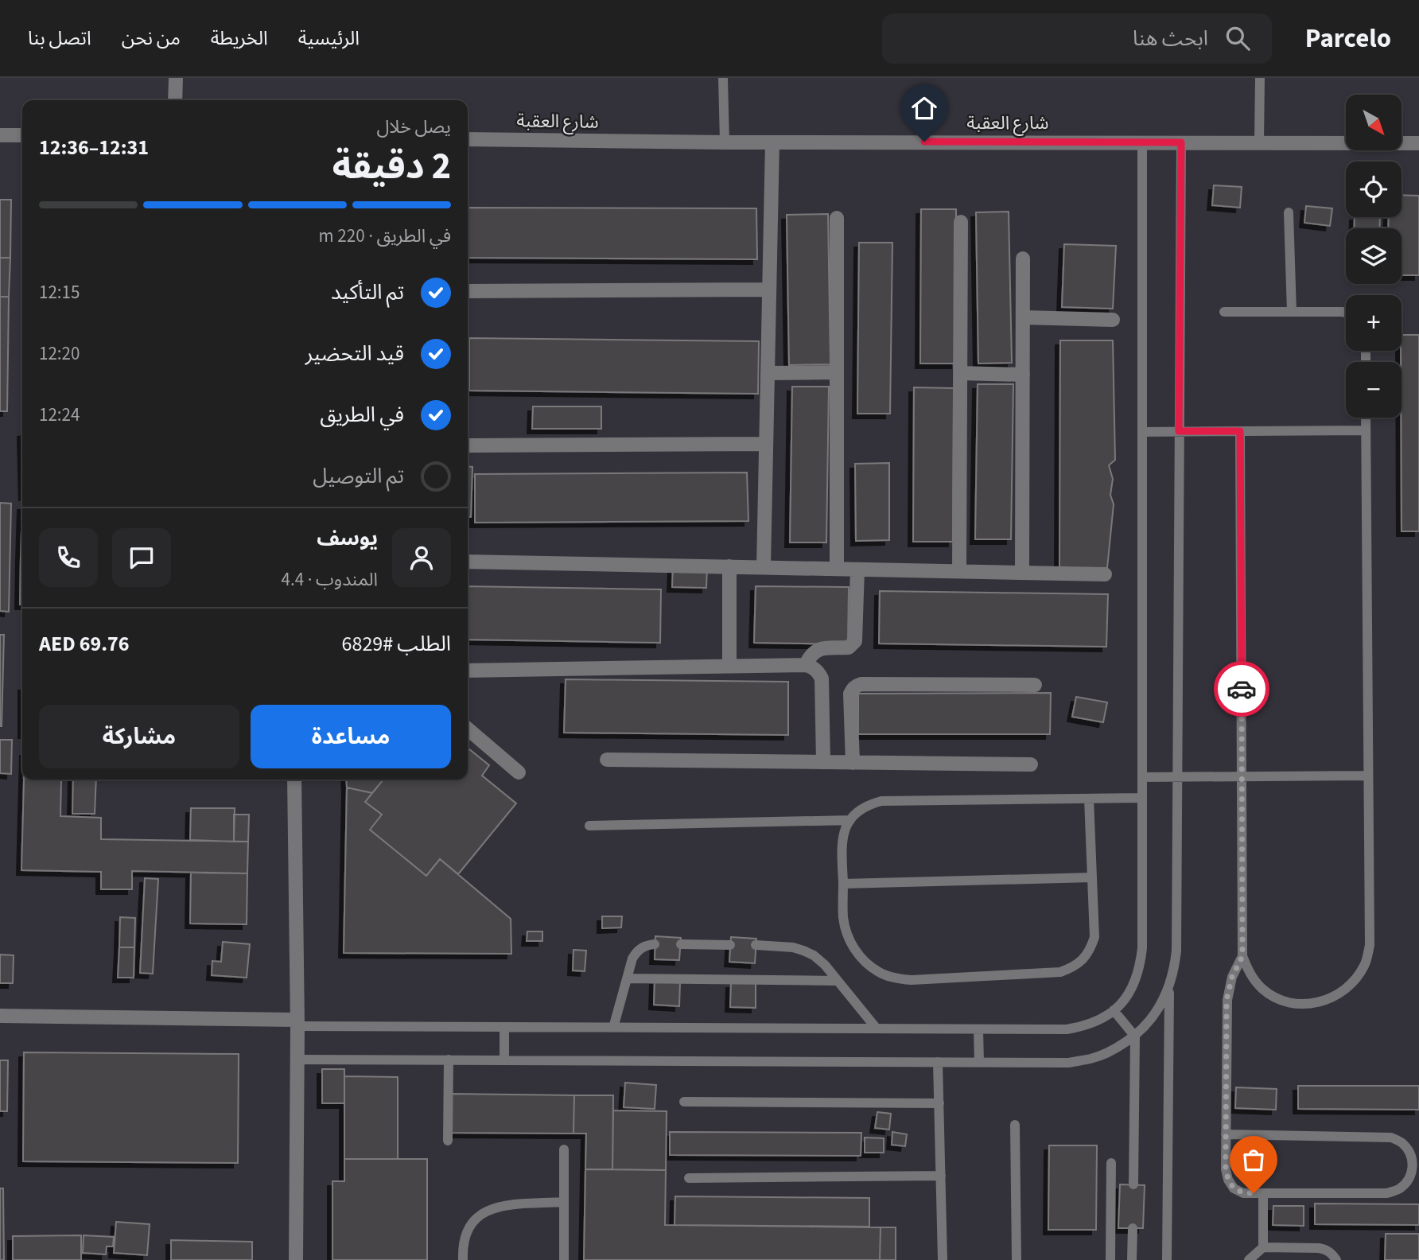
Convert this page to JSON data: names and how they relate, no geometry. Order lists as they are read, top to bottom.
{
  "streets": {
    "street": ["شارع العقبة"]
  },
  "north": "bottom right",
  "page": {
    "header": "Parcelo",
    "search": "ابحث هنا",
    "nav": [
      "الرئيسية",
      "الخريطة",
      "من نحن",
      "اتصل بنا"
    ],
    "map_buttons": ["+", "−"],
    "heading": ["2 دقيقة", "يصل خلال", "12:31–12:36"],
    "panel": [
      "يوسف",
      "المندوب · 4.4",
      "الطلب #6829",
      "AED 69.76"
    ],
    "bar": "في الطريق · 220 m",
    "list": [
      ["تم التأكيد", "12:15"],
      ["قيد التحضير", "12:20"],
      ["في الطريق", "12:24"],
      "تم التوصيل"
    ],
    "buttons": ["مساعدة", "مشاركة"]
  }
}
